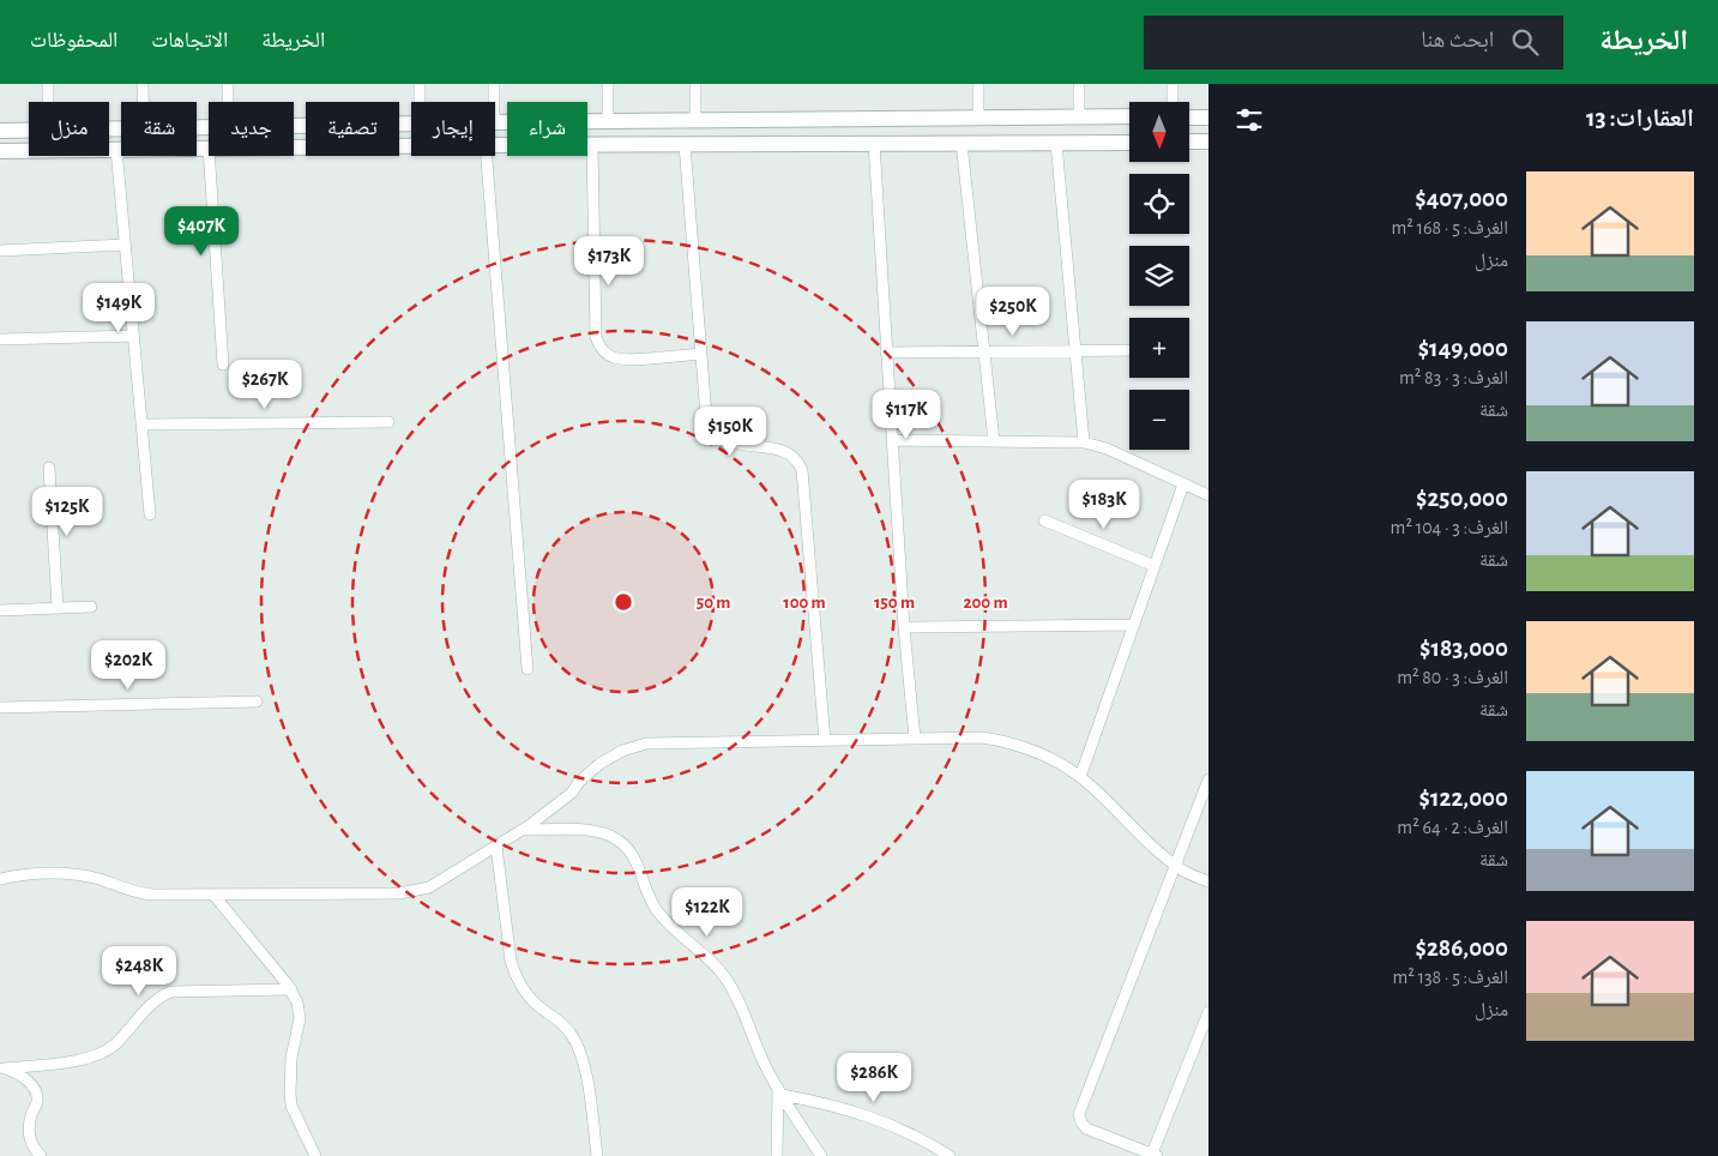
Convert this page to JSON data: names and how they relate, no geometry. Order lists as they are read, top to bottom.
{
  "north": "bottom",
  "page": {
    "header": "الخريطة",
    "search": "ابحث هنا",
    "nav": ["الخريطة", "الاتجاهات", "المحفوظات"],
    "heading": "العقارات: 13",
    "map_buttons": ["+", "−"],
    "chip": [
      "شراء",
      "إيجار",
      "تصفية",
      "جديد",
      "شقة",
      "منزل"
    ],
    "list": [
      {
        "name": "$407,000",
        "note": "الغرف: 5 · 168 m² · منزل"
      },
      {
        "name": "$149,000",
        "note": "الغرف: 3 · 83 m² · شقة"
      },
      {
        "name": "$250,000",
        "note": "الغرف: 3 · 104 m² · شقة"
      },
      {
        "name": "$183,000",
        "note": "الغرف: 3 · 80 m² · شقة"
      },
      {
        "name": "$122,000",
        "note": "الغرف: 2 · 64 m² · شقة"
      },
      {
        "name": "$286,000",
        "note": "الغرف: 5 · 138 m² · منزل"
      }
    ],
    "price": [
      "$407K",
      "$173K",
      "$149K",
      "$250K",
      "$267K",
      "$117K",
      "$150K",
      "$183K",
      "$125K",
      "$202K",
      "$122K",
      "$248K",
      "$286K"
    ]
  },
  "rings": [
    "50 m",
    "100 m",
    "150 m",
    "200 m"
  ]
}
